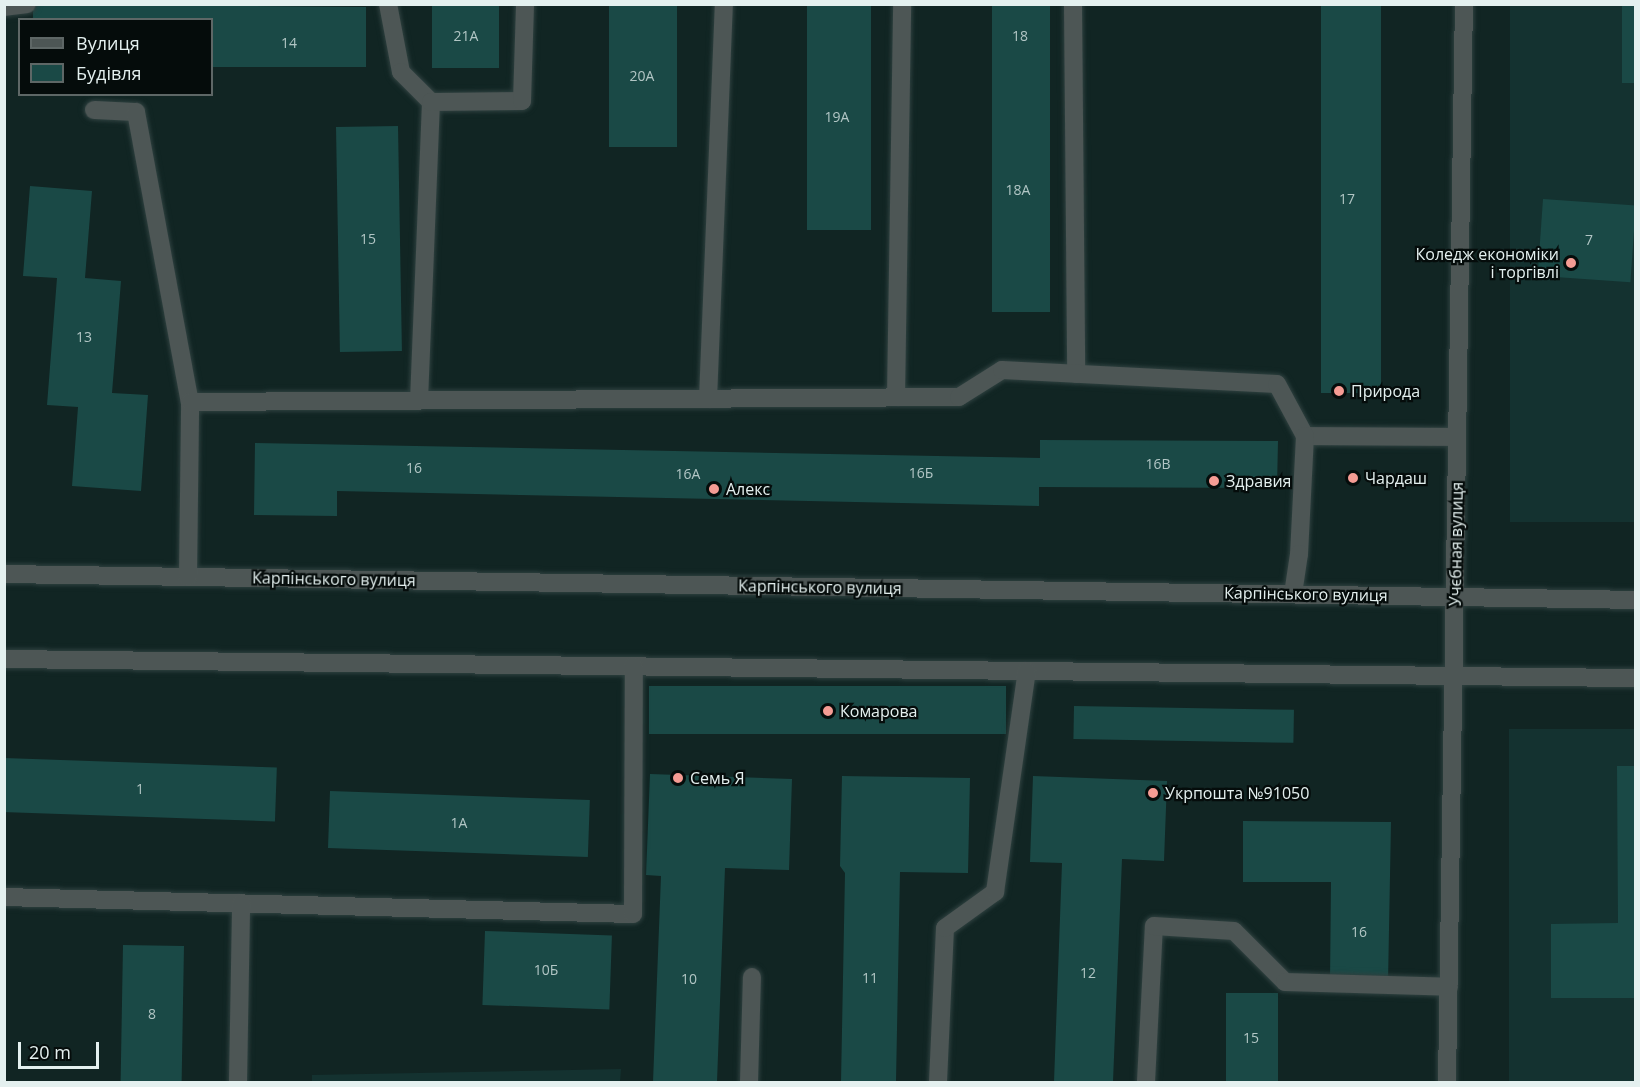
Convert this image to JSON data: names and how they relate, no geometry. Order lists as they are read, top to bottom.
{
  "streets": {
    "street": ["Учєбная вулиця", "Карпінського вулиця"]
  },
  "crossings": [
    ["Учєбная вулиця", "Карпінського вулиця"]
  ],
  "places": [
    "Коледж економіки і торгівлі",
    "Природа",
    "Чардаш",
    "Здравия",
    "Алекс",
    "Комарова",
    "Семь Я",
    "Укрпошта №91050"
  ],
  "house_numbers": [
    "21А",
    "18",
    "14",
    "20А",
    "19А",
    "18А",
    "17",
    "15",
    "7",
    "13",
    "16В",
    "16",
    "16Б",
    "16А",
    "1",
    "1А",
    "16",
    "10Б",
    "12",
    "11",
    "10",
    "8",
    "15"
  ],
  "legend": ["Вулиця", "Будівля"],
  "scale_bar": "20 m"
}
